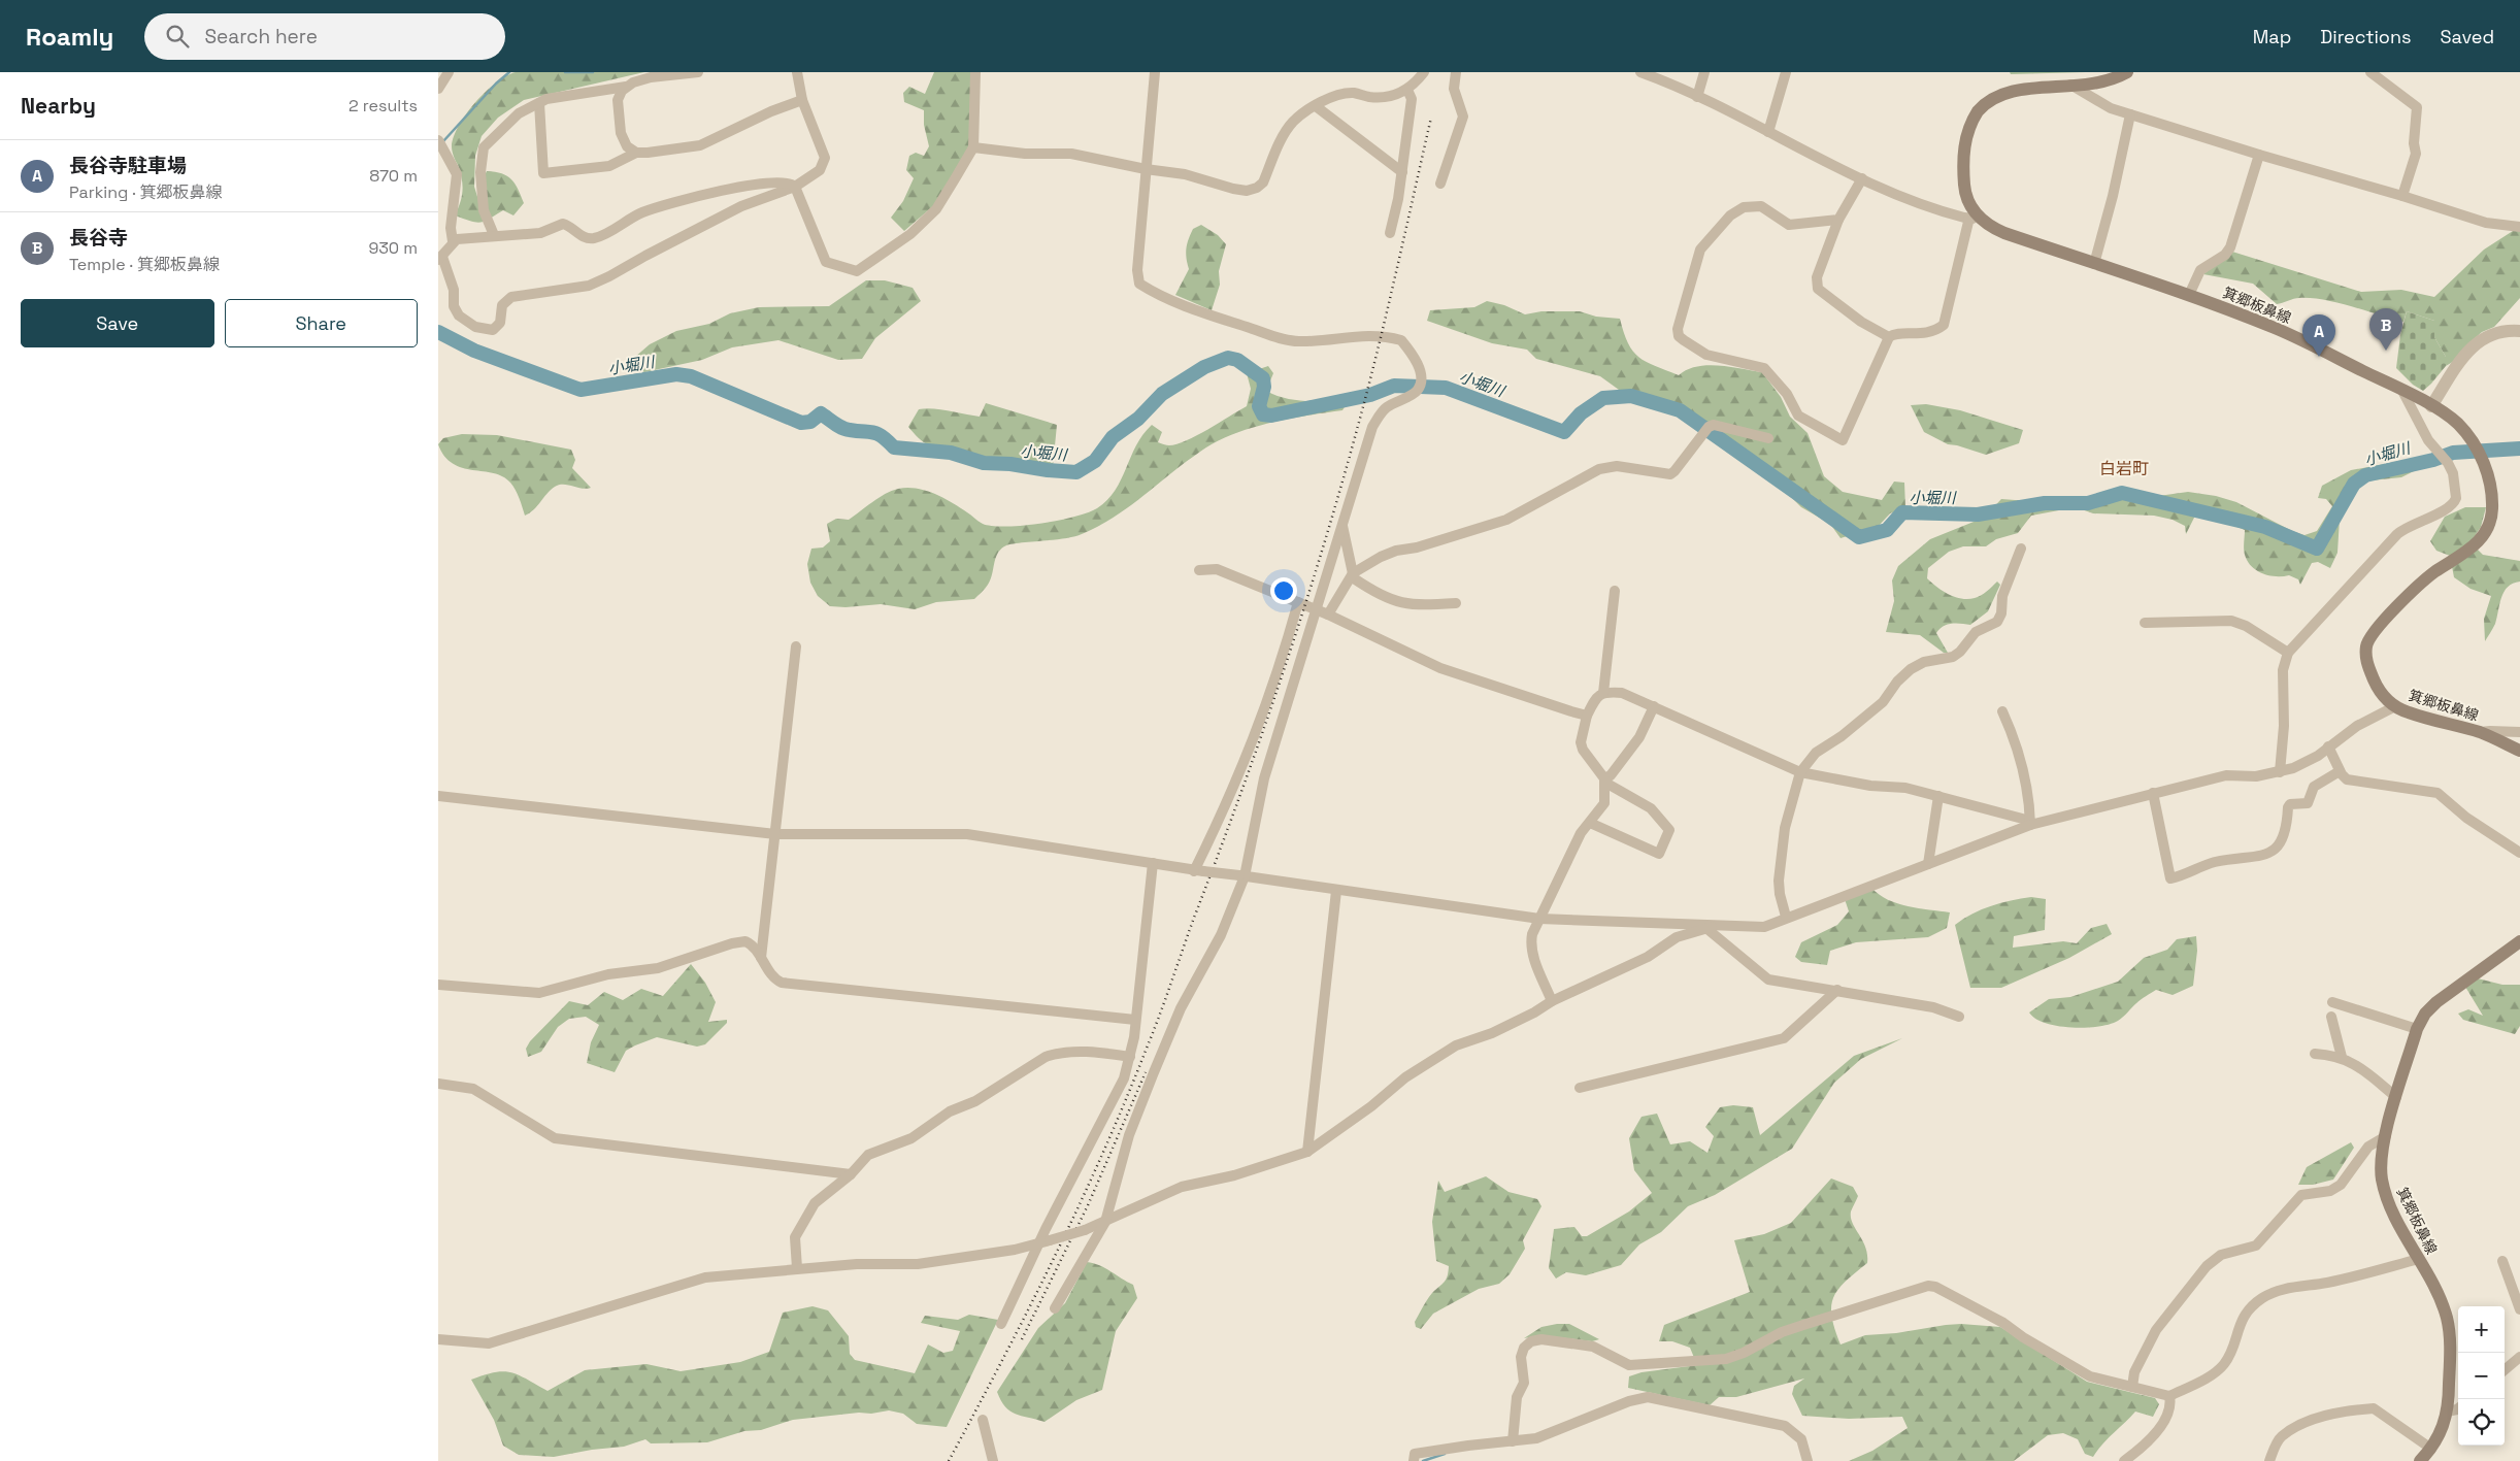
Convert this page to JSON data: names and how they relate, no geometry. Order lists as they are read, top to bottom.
{
  "streets": {
    "main road": ["箕郷板鼻線"]
  },
  "districts": ["白岩町"],
  "water": ["小堀川"],
  "page": {
    "header": "Roamly",
    "search": "Search here",
    "nav": ["Map", "Directions", "Saved"],
    "heading": ["Nearby", "2 results"],
    "list": [
      {
        "mark": "A",
        "name": "長谷寺駐車場",
        "note": "Parking · 箕郷板鼻線",
        "value": "870 m"
      },
      {
        "mark": "B",
        "name": "長谷寺",
        "note": "Temple · 箕郷板鼻線",
        "value": "930 m"
      }
    ],
    "buttons": ["Save", "Share"],
    "pins": ["B", "A"],
    "map_buttons": ["+", "−"]
  }
}
